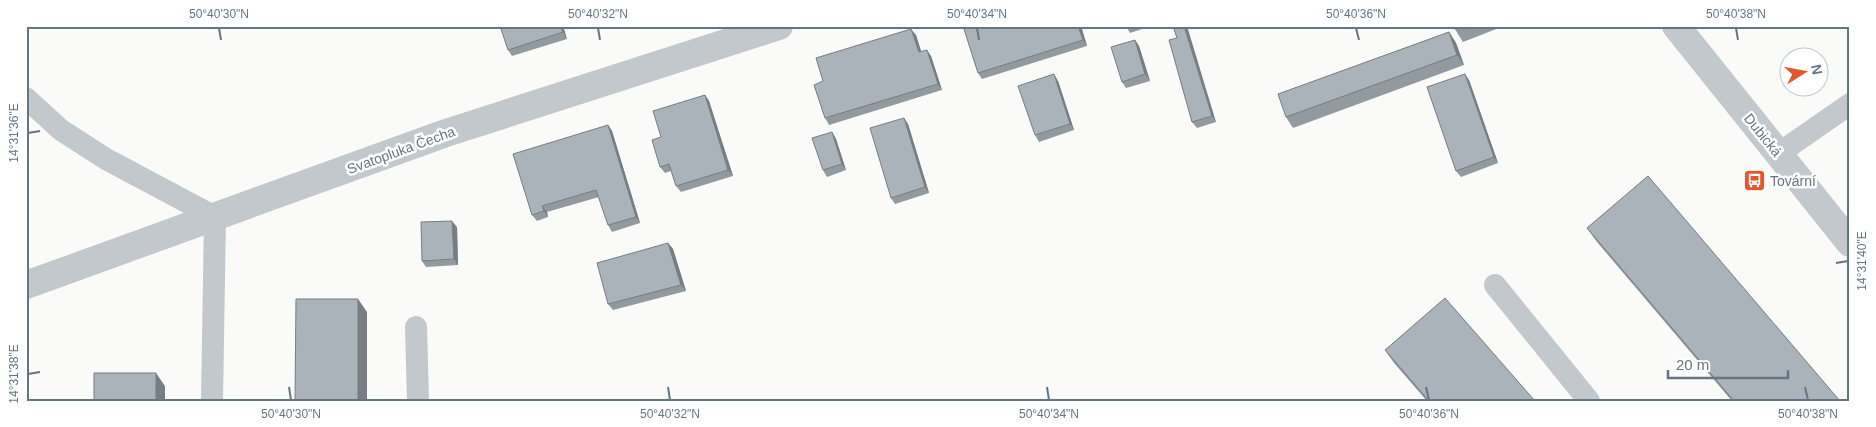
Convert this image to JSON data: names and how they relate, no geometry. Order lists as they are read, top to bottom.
{
  "streets": {
    "street": ["Dubická", "Svatopluka Čecha"]
  },
  "places": {
    "bus stop": ["Tovární"]
  },
  "scale_bar": "20 m",
  "north": "right",
  "coordinates": [
    "50°40'30\"N",
    "50°40'32\"N",
    "50°40'34\"N",
    "50°40'36\"N",
    "50°40'38\"N",
    "14°31'36\"E",
    "14°31'40\"E",
    "14°31'38\"E"
  ]
}
